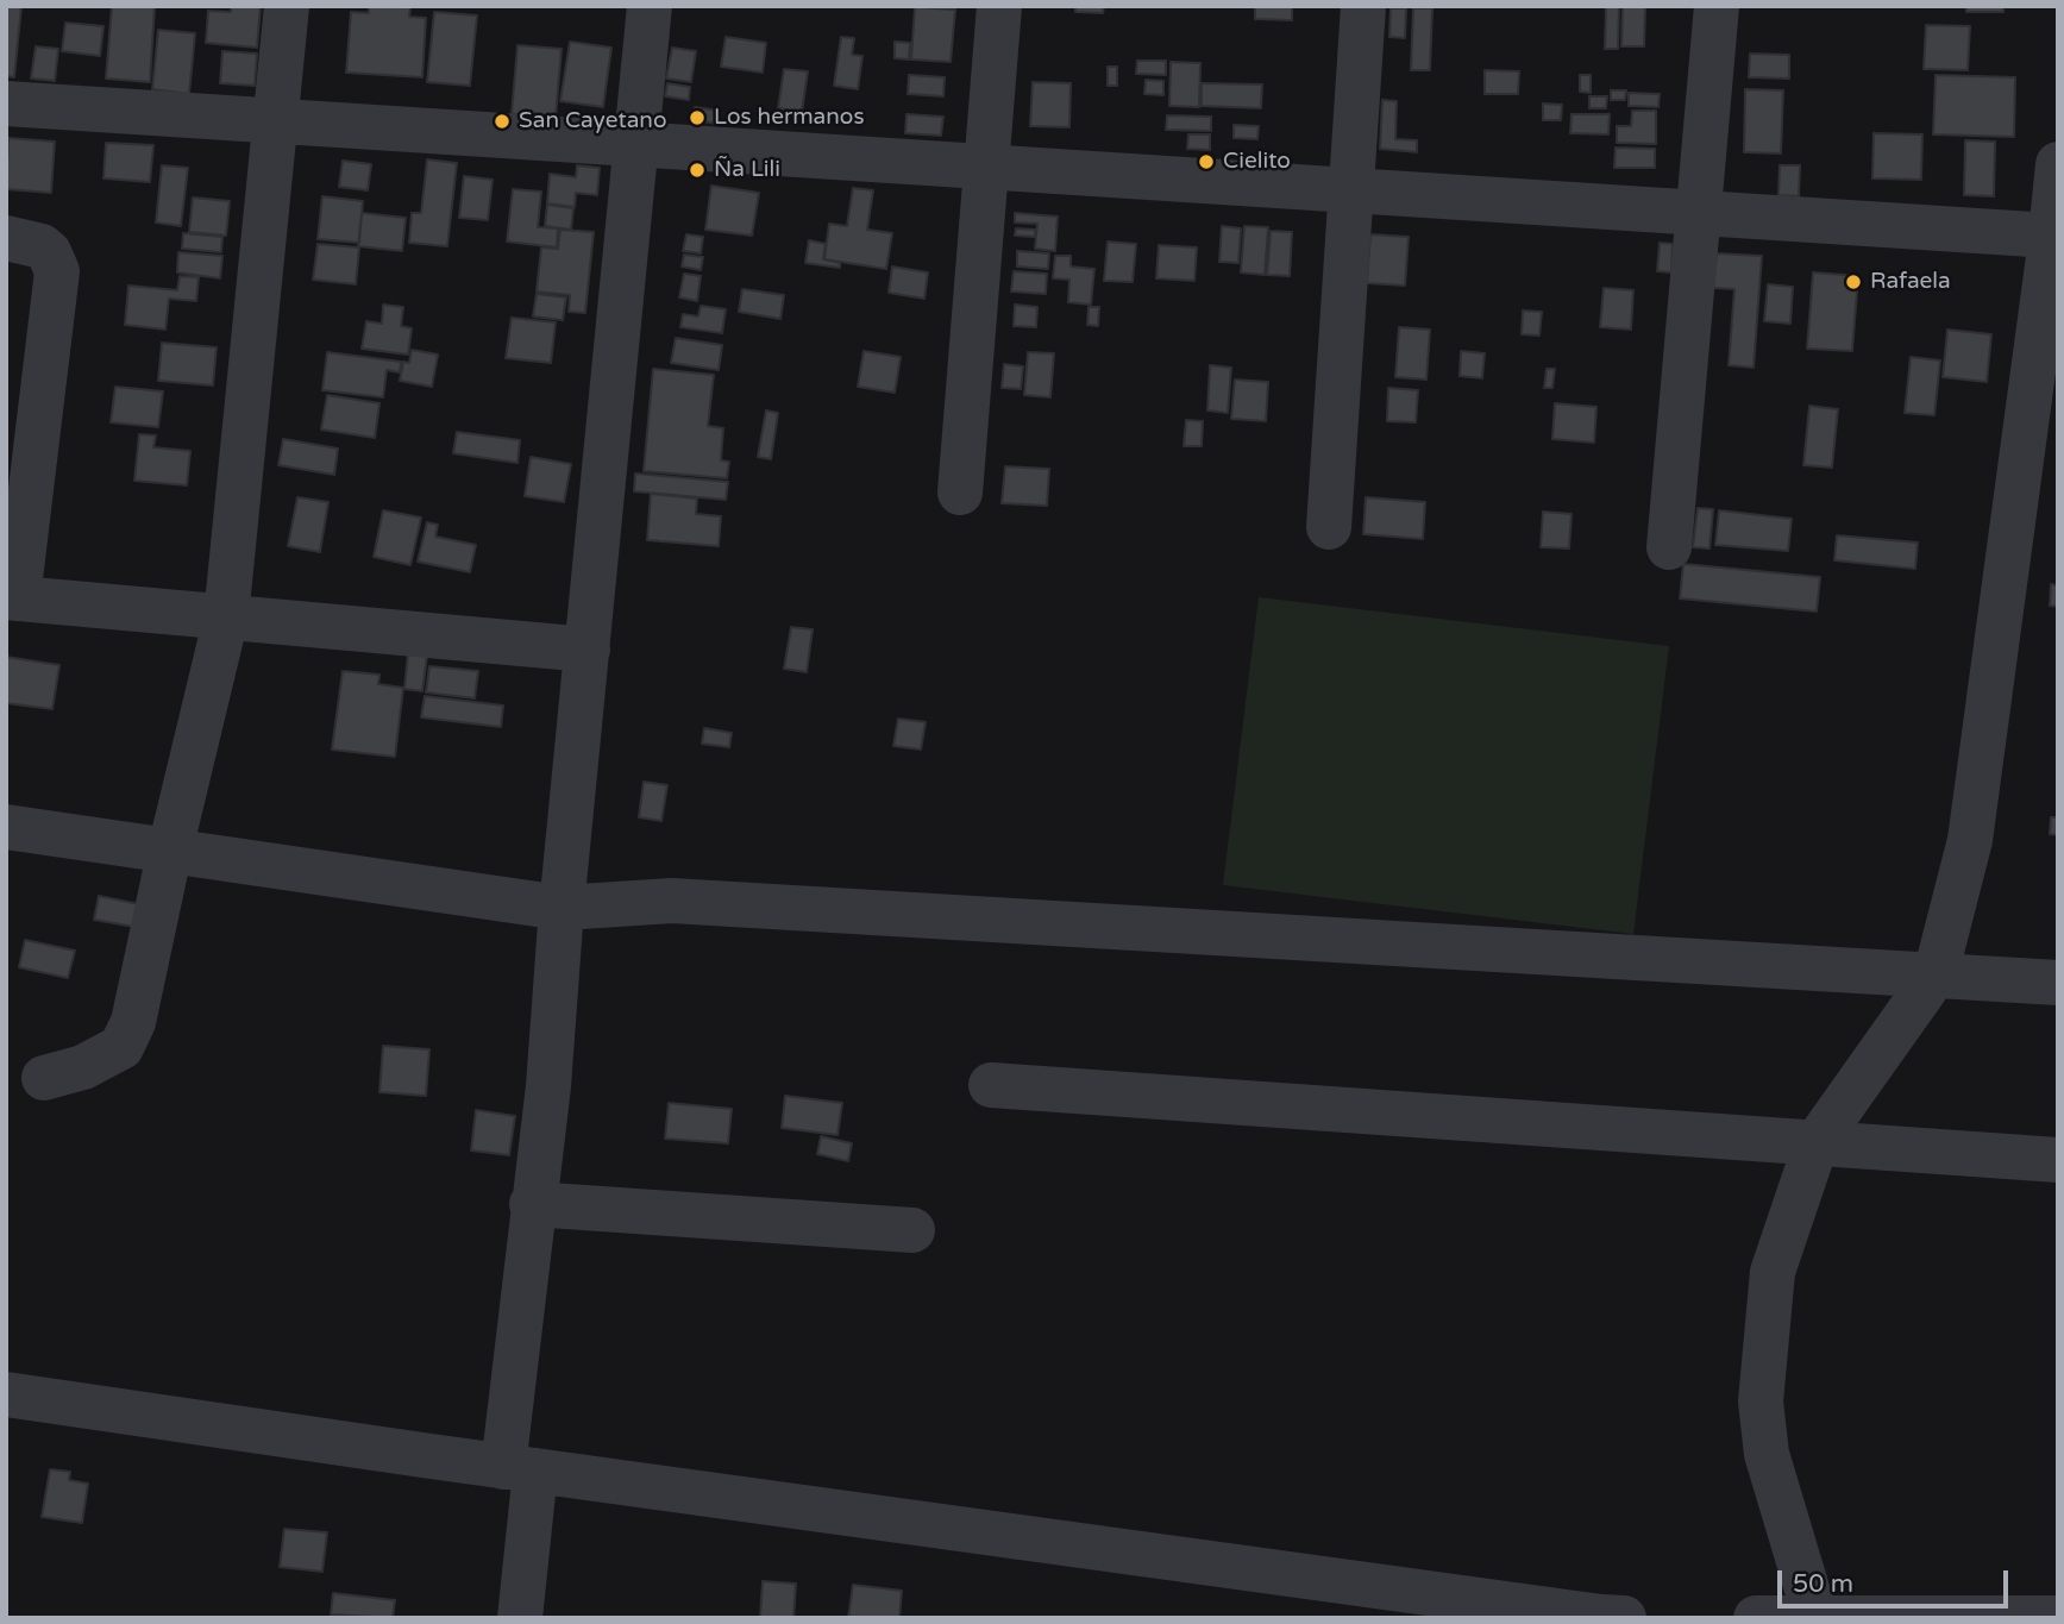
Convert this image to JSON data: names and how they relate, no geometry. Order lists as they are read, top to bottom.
{
  "places": [
    "Los hermanos",
    "San Cayetano",
    "Cielito",
    "Ña Lili",
    "Rafaela"
  ],
  "scale_bar": "50 m"
}
